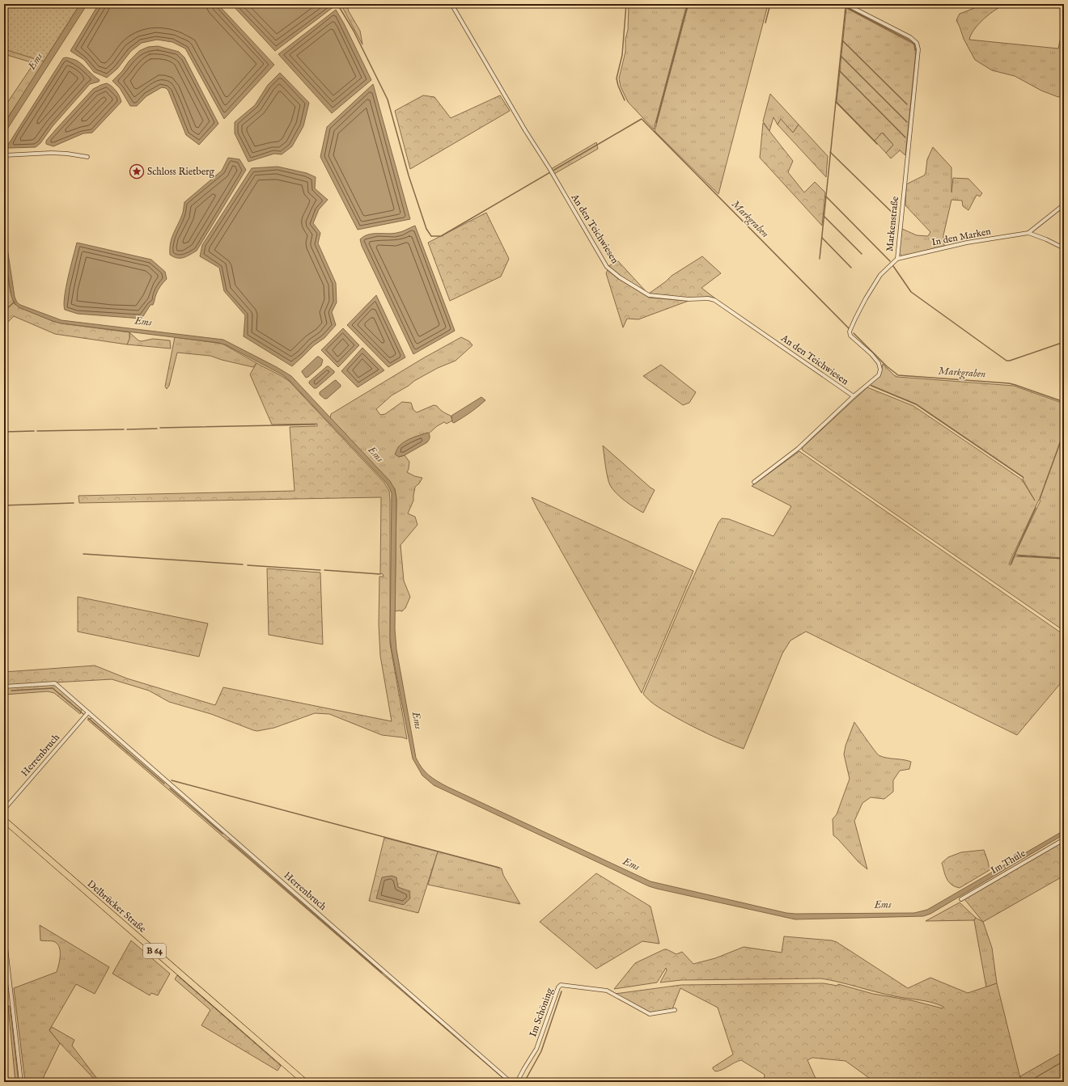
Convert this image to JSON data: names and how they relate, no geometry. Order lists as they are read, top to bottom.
{
  "streets": {
    "main road": ["Delbrücker Straße", "B 64"],
    "street": [
      "Markenstraße",
      "An den Teichwiesen",
      "In den Marken",
      "Herrenbruch",
      "Im Thüle",
      "Im Schöning"
    ]
  },
  "crossings": [
    ["Markenstraße", "An den Teichwiesen"],
    ["Markenstraße", "In den Marken"]
  ],
  "water": ["Ems", "Markgraben"],
  "places": {
    "place": ["Schloss Rietberg"]
  }
}
